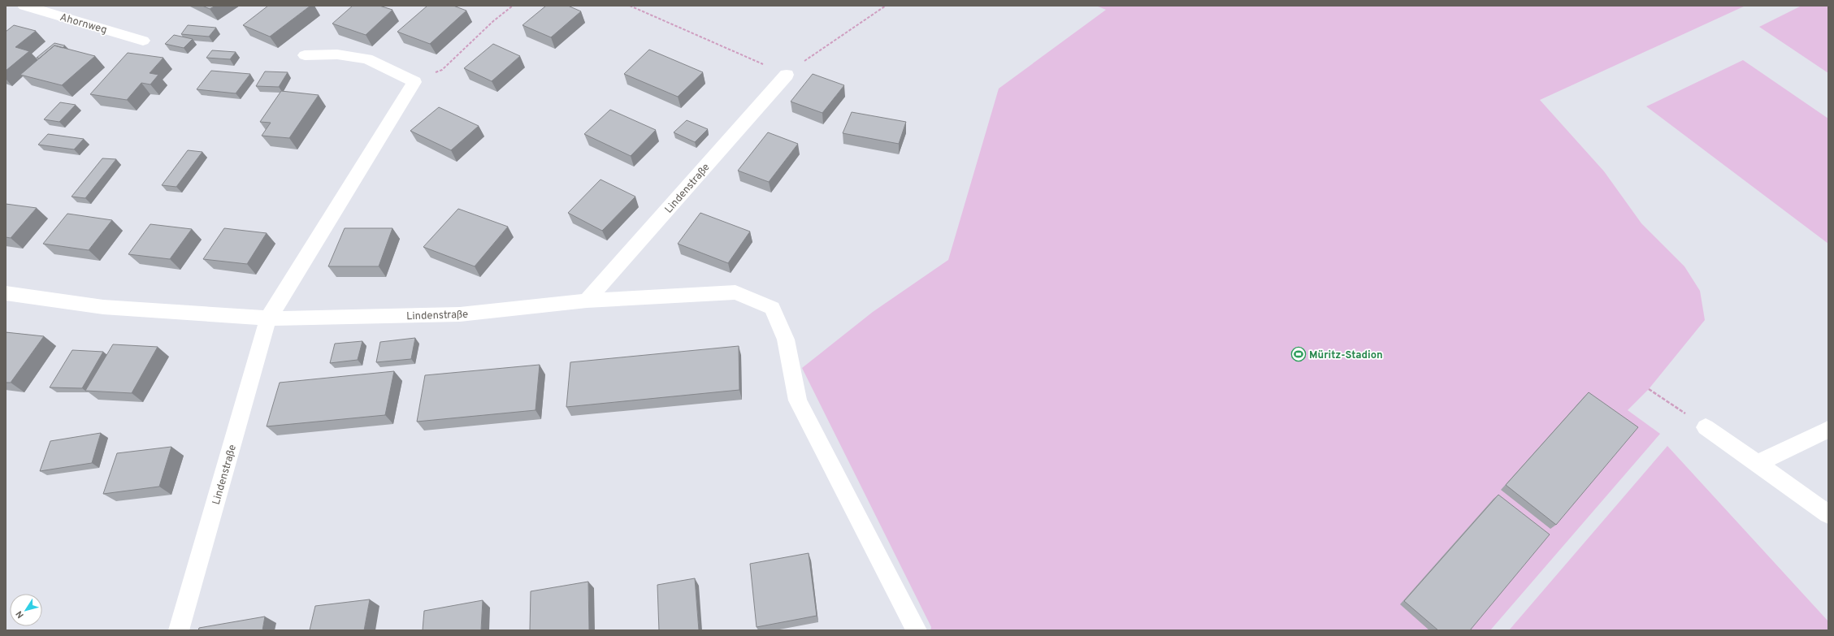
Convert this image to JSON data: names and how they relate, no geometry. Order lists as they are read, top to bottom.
{
  "streets": {
    "street": ["Ahornweg", "Lindenstraße"]
  },
  "places": {
    "sports": ["Müritz-Stadion"]
  },
  "north": "bottom left"
}
